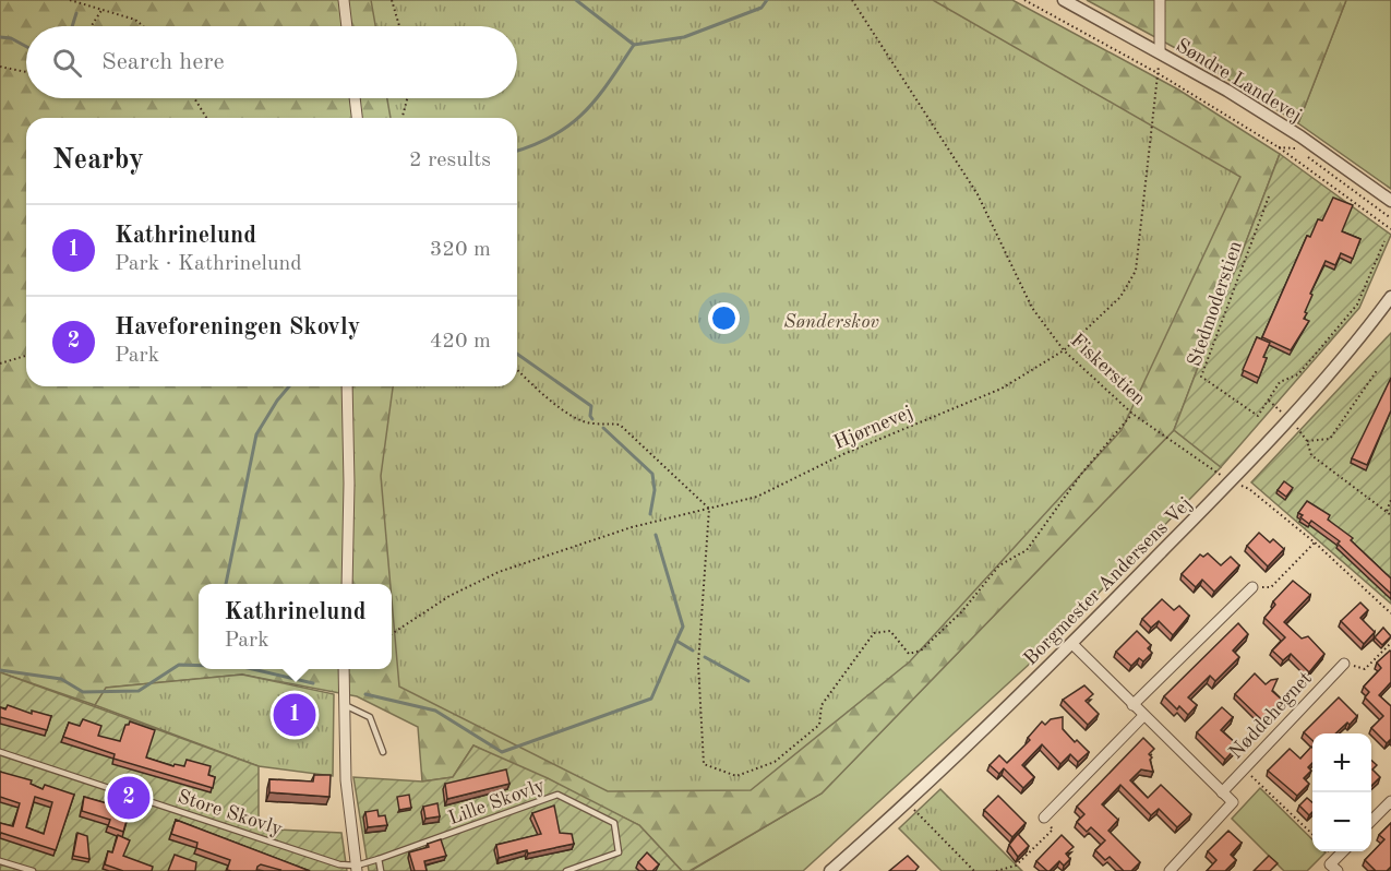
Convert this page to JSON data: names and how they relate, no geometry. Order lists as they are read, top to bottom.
{
  "streets": {
    "street": ["Søndre Landevej", "Borgmester Andersens Vej", "Nøddehegnet"],
    "lane": ["Lille Skovly", "Store Skovly"],
    "path": ["Stedmoderstien", "Fiskerstien", "Hjørnevej"]
  },
  "crossings": [
    ["Søndre Landevej", "Hjørnevej"],
    ["Fiskerstien", "Hjørnevej"],
    ["Fiskerstien", "Borgmester Andersens Vej"],
    ["Lille Skovly", "Store Skovly"]
  ],
  "parks": ["Sønderskov"],
  "page": {
    "search": "Search here",
    "heading": ["Nearby", "2 results"],
    "list": [
      {
        "mark": "1",
        "name": "Kathrinelund",
        "note": "Park · Kathrinelund",
        "value": "320 m"
      },
      {
        "mark": "2",
        "name": "Haveforeningen Skovly",
        "note": "Park",
        "value": "420 m"
      }
    ],
    "popup": ["Kathrinelund", "Park"],
    "pins": ["1", "2"],
    "map_buttons": ["+", "−"]
  }
}
